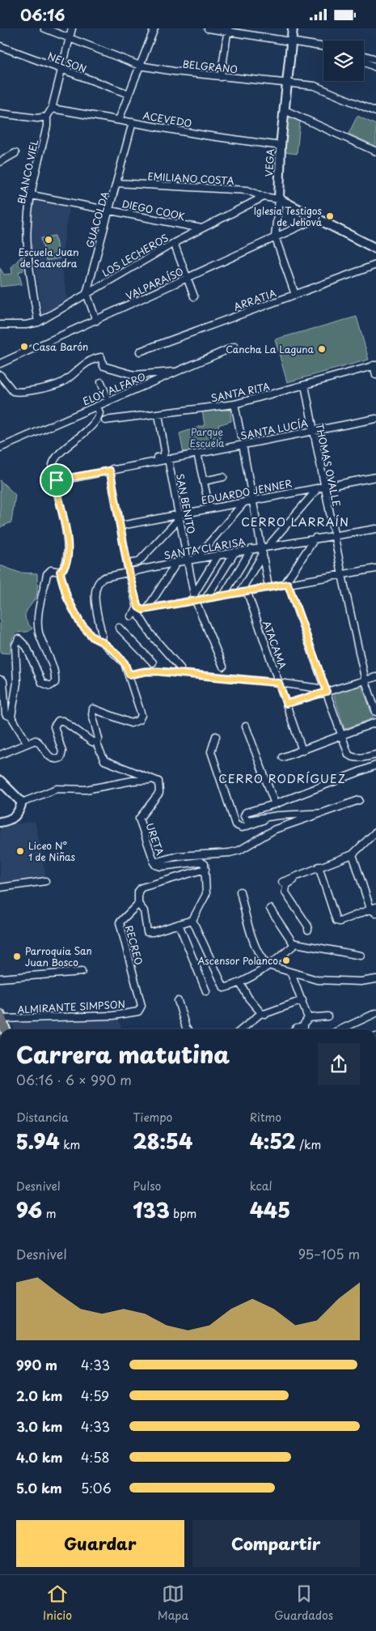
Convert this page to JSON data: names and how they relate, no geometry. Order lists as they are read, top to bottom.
{
  "streets": {
    "street": [
      "NELSON",
      "BELGRANO",
      "ACEVEDO",
      "VEGA",
      "BLANCO VIEL",
      "EMILIANO COSTA",
      "DIEGO COOK",
      "GUACOLDA",
      "LOS LECHEROS",
      "VALPARAÍSO",
      "ARRATIA",
      "ELOY ALFARO",
      "SANTA RITA",
      "SANTA LUCÍA",
      "THOMAS OVALLE",
      "EDUARDO JENNER",
      "SAN BENITO",
      "SANTA CLARISA",
      "ATACAMA",
      "URETA",
      "RECREO",
      "ALMIRANTE SIMPSON"
    ]
  },
  "crossings": [
    ["NELSON", "BLANCO VIEL"],
    ["BELGRANO", "VEGA"],
    ["BELGRANO", "BLANCO VIEL"],
    ["ACEVEDO", "VEGA"],
    ["ACEVEDO", "BLANCO VIEL"],
    ["ACEVEDO", "GUACOLDA"],
    ["VEGA", "VALPARAÍSO"],
    ["VEGA", "ARRATIA"],
    ["BLANCO VIEL", "DIEGO COOK"],
    ["BLANCO VIEL", "LOS LECHEROS"],
    ["EMILIANO COSTA", "GUACOLDA"],
    ["EMILIANO COSTA", "LOS LECHEROS"],
    ["DIEGO COOK", "GUACOLDA"],
    ["DIEGO COOK", "LOS LECHEROS"],
    ["GUACOLDA", "LOS LECHEROS"],
    ["SANTA RITA", "THOMAS OVALLE"],
    ["SANTA LUCÍA", "THOMAS OVALLE"],
    ["SANTA LUCÍA", "SAN BENITO"],
    ["THOMAS OVALLE", "EDUARDO JENNER"],
    ["THOMAS OVALLE", "SANTA CLARISA"],
    ["EDUARDO JENNER", "SAN BENITO"],
    ["SAN BENITO", "SANTA CLARISA"],
    ["URETA", "RECREO"],
    ["RECREO", "ALMIRANTE SIMPSON"]
  ],
  "districts": ["CERRO LARRAÍN", "CERRO RODRÍGUEZ"],
  "parks": ["Parque Escuela"],
  "places": [
    "Iglesia Testigos de Jehová",
    "Escuela Juan de Saavedra",
    "Casa Barón",
    "Cancha La Laguna",
    "Liceo N° 1 de Niñas",
    "Parroquia San Juan Bosco",
    "Ascensor Polanco"
  ],
  "page": {
    "status": "06:16",
    "heading": ["Carrera matutina", "06:16 · 6 × 990 m"],
    "stats": [
      ["Distancia", "5.94 km"],
      ["Tiempo", "28:54"],
      ["Ritmo", "4:52 /km"],
      ["Desnivel", "96 m"],
      ["Pulso", "133 bpm"],
      ["kcal", "445"]
    ],
    "chart": ["Desnivel", "95–105 m"],
    "list": [
      {
        "name": "990 m",
        "note": "4:33"
      },
      {
        "name": "2.0 km",
        "note": "4:59"
      },
      {
        "name": "3.0 km",
        "note": "4:33"
      },
      {
        "name": "4.0 km",
        "note": "4:58"
      },
      {
        "name": "5.0 km",
        "note": "5:06"
      }
    ],
    "buttons": ["Guardar", "Compartir"],
    "tabs": ["Inicio", "Mapa", "Guardados"]
  }
}
